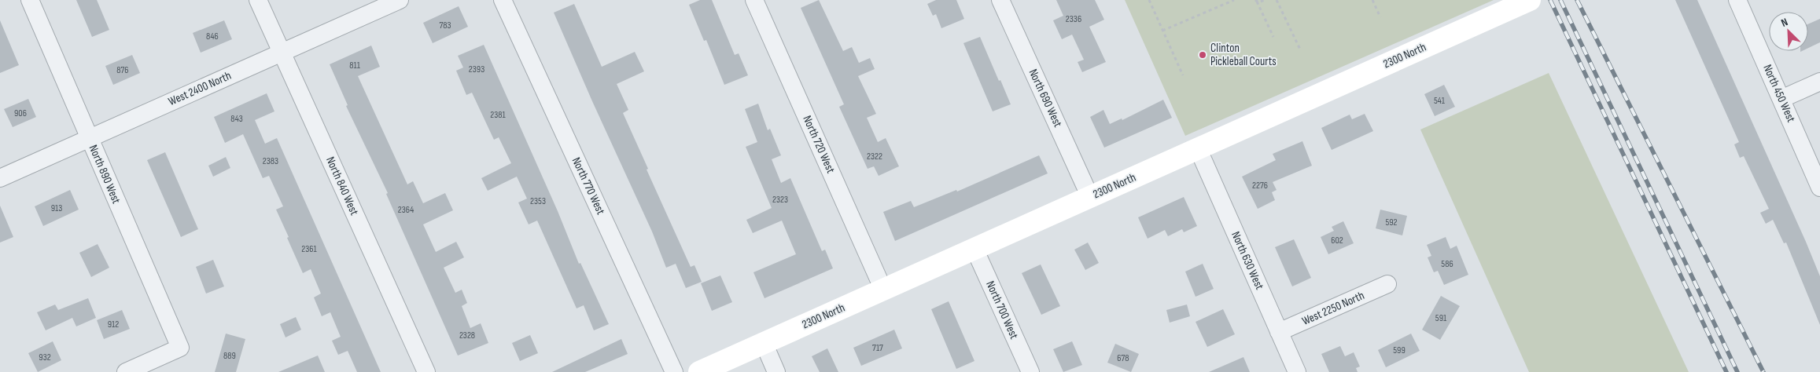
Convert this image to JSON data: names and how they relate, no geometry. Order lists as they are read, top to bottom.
{
  "streets": {
    "street": [
      "2300 North",
      "West 2400 North",
      "North 450 West",
      "North 690 West",
      "North 720 West",
      "North 890 West",
      "North 840 West",
      "North 770 West",
      "North 630 West",
      "West 2250 North",
      "North 700 West"
    ]
  },
  "crossings": [
    ["2300 North", "North 690 West"],
    ["2300 North", "North 720 West"],
    ["2300 North", "North 630 West"],
    ["2300 North", "North 700 West"],
    ["West 2400 North", "North 890 West"],
    ["West 2400 North", "North 840 West"],
    ["North 630 West", "West 2250 North"]
  ],
  "places": ["Clinton Pickleball Courts"],
  "house_numbers": [
    "2336",
    "783",
    "846",
    "811",
    "2393",
    "876",
    "541",
    "906",
    "2381",
    "843",
    "2322",
    "2383",
    "2276",
    "2323",
    "2353",
    "913",
    "2364",
    "592",
    "602",
    "2361",
    "586",
    "591",
    "912",
    "2328",
    "717",
    "599",
    "889",
    "932",
    "678"
  ],
  "north": "top left"
}
